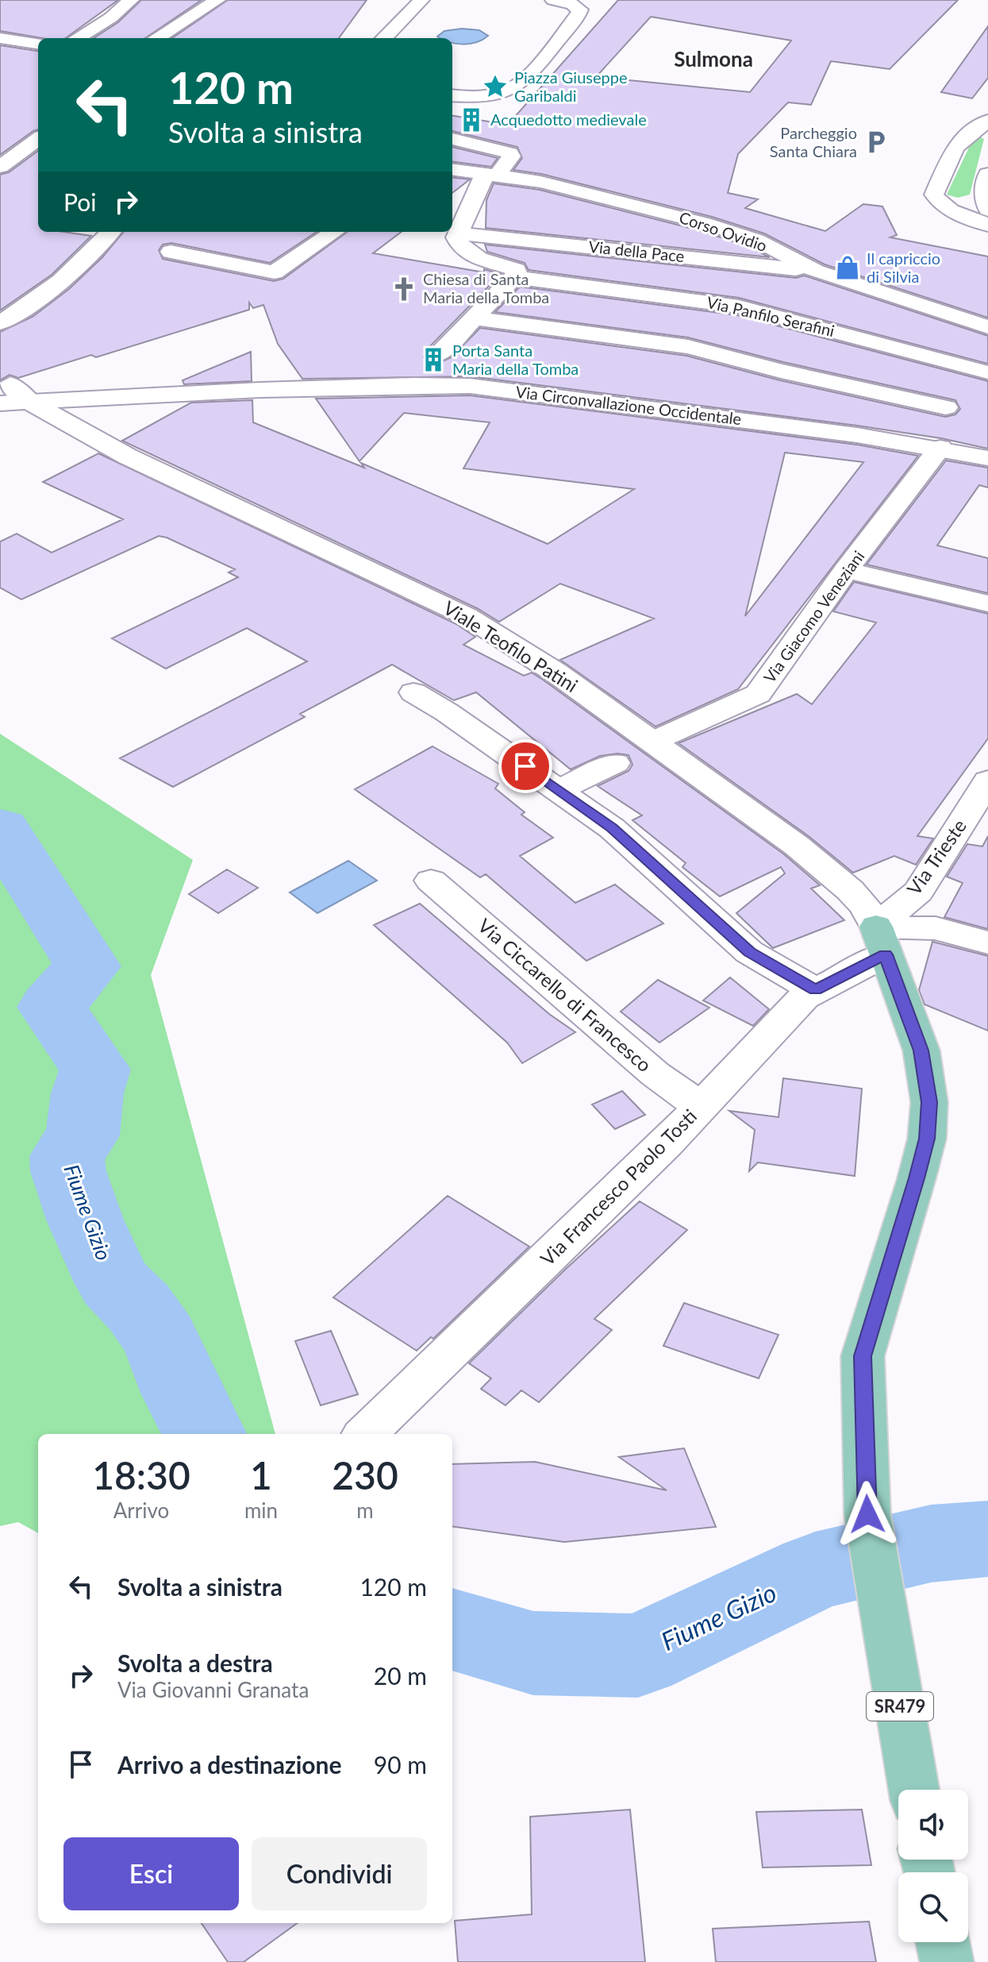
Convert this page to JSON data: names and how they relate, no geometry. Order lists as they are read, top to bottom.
{
  "streets": {
    "main road": ["SR479"],
    "street": [
      "Corso Ovidio",
      "Via della Pace",
      "Via Panfilo Serafini",
      "Via Circonvallazione Occidentale",
      "Via Giacomo Veneziani",
      "Viale Teofilo Patini",
      "Via Trieste",
      "Via Ciccarello di Francesco",
      "Via Francesco Paolo Tosti"
    ]
  },
  "crossings": [
    ["Corso Ovidio", "Via della Pace"],
    ["Via della Pace", "Via Panfilo Serafini"],
    ["Via Circonvallazione Occidentale", "Via Giacomo Veneziani"],
    ["Via Circonvallazione Occidentale", "Viale Teofilo Patini"],
    ["Via Giacomo Veneziani", "Viale Teofilo Patini"],
    ["Viale Teofilo Patini", "Via Trieste"],
    ["Viale Teofilo Patini", "Via Francesco Paolo Tosti"],
    ["Viale Teofilo Patini", "SR479"],
    ["Via Trieste", "Via Francesco Paolo Tosti"],
    ["Via Trieste", "SR479"],
    ["Via Ciccarello di Francesco", "Via Francesco Paolo Tosti"],
    ["Via Francesco Paolo Tosti", "SR479"]
  ],
  "districts": ["Sulmona"],
  "water": ["Fiume Gizio"],
  "places": {
    "place": ["Piazza Giuseppe Garibaldi"],
    "building": ["Acquedotto medievale", "Porta Santa Maria della Tomba"],
    "parking": ["Parcheggio Santa Chiara"],
    "shop": ["Il capriccio di Silvia"],
    "church": ["Chiesa di Santa Maria della Tomba"]
  },
  "page": {
    "turn": ["120 m", "Svolta a sinistra"],
    "then": "Poi",
    "eta": [
      "18:30",
      "Arrivo",
      "1",
      "min",
      "230",
      "m"
    ],
    "list": [
      {
        "name": "Svolta a sinistra",
        "value": "120 m"
      },
      {
        "name": "Svolta a destra",
        "note": "Via Giovanni Granata",
        "value": "20 m"
      },
      {
        "name": "Arrivo a destinazione",
        "value": "90 m"
      }
    ],
    "buttons": ["Esci", "Condividi"]
  }
}
